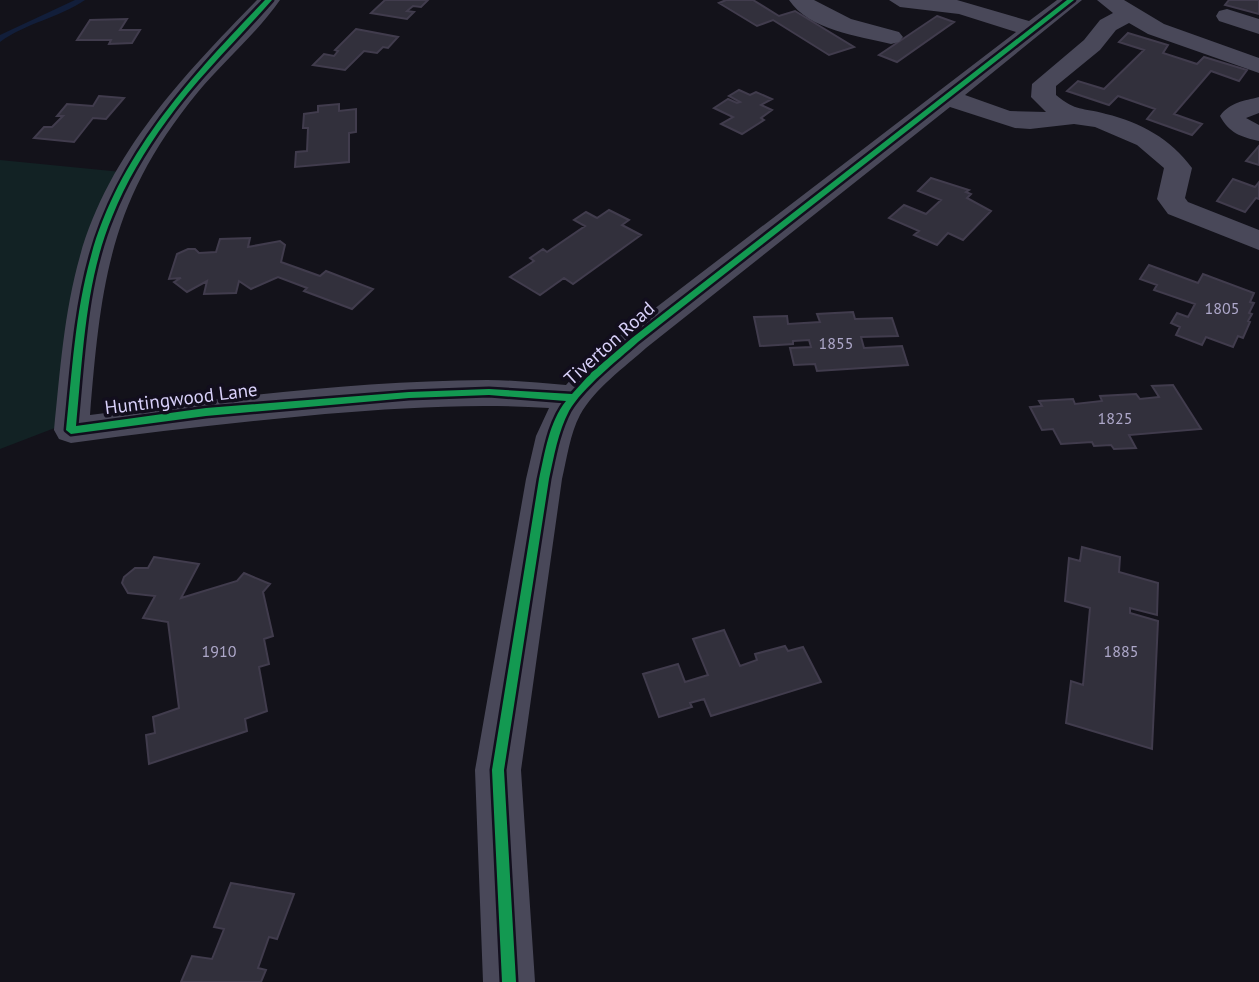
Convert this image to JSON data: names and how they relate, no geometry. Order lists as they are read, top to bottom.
{
  "streets": {
    "street": ["Tiverton Road", "Huntingwood Lane"]
  },
  "crossings": [
    ["Tiverton Road", "Huntingwood Lane"]
  ],
  "house_numbers": [
    "1805",
    "1855",
    "1825",
    "1910",
    "1885"
  ]
}
